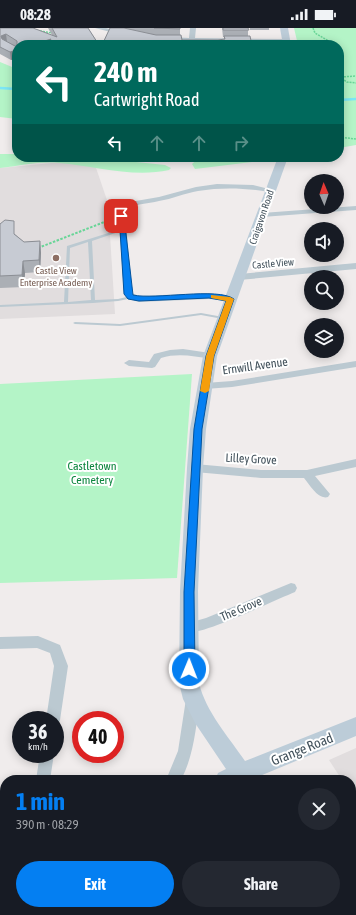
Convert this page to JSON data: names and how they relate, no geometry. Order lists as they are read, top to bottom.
{
  "streets": {
    "street": [
      "Craigavon Road",
      "Castle View",
      "Ernwill Avenue",
      "Lilley Grove",
      "The Grove",
      "Grange Road"
    ]
  },
  "crossings": [
    ["Craigavon Road", "Castle View"],
    ["Craigavon Road", "Ernwill Avenue"],
    ["Craigavon Road", "Lilley Grove"],
    ["Craigavon Road", "The Grove"]
  ],
  "parks": ["Castletown Cemetery"],
  "places": ["Castle View Enterprise Academy"],
  "north": "top",
  "page": {
    "status": "08:28",
    "turn": ["240 m", "Cartwright Road"],
    "speed": "36 km/h",
    "limit": "40",
    "heading": ["1 min", "390 m · 08:29"],
    "buttons": ["Exit", "Share"]
  }
}
